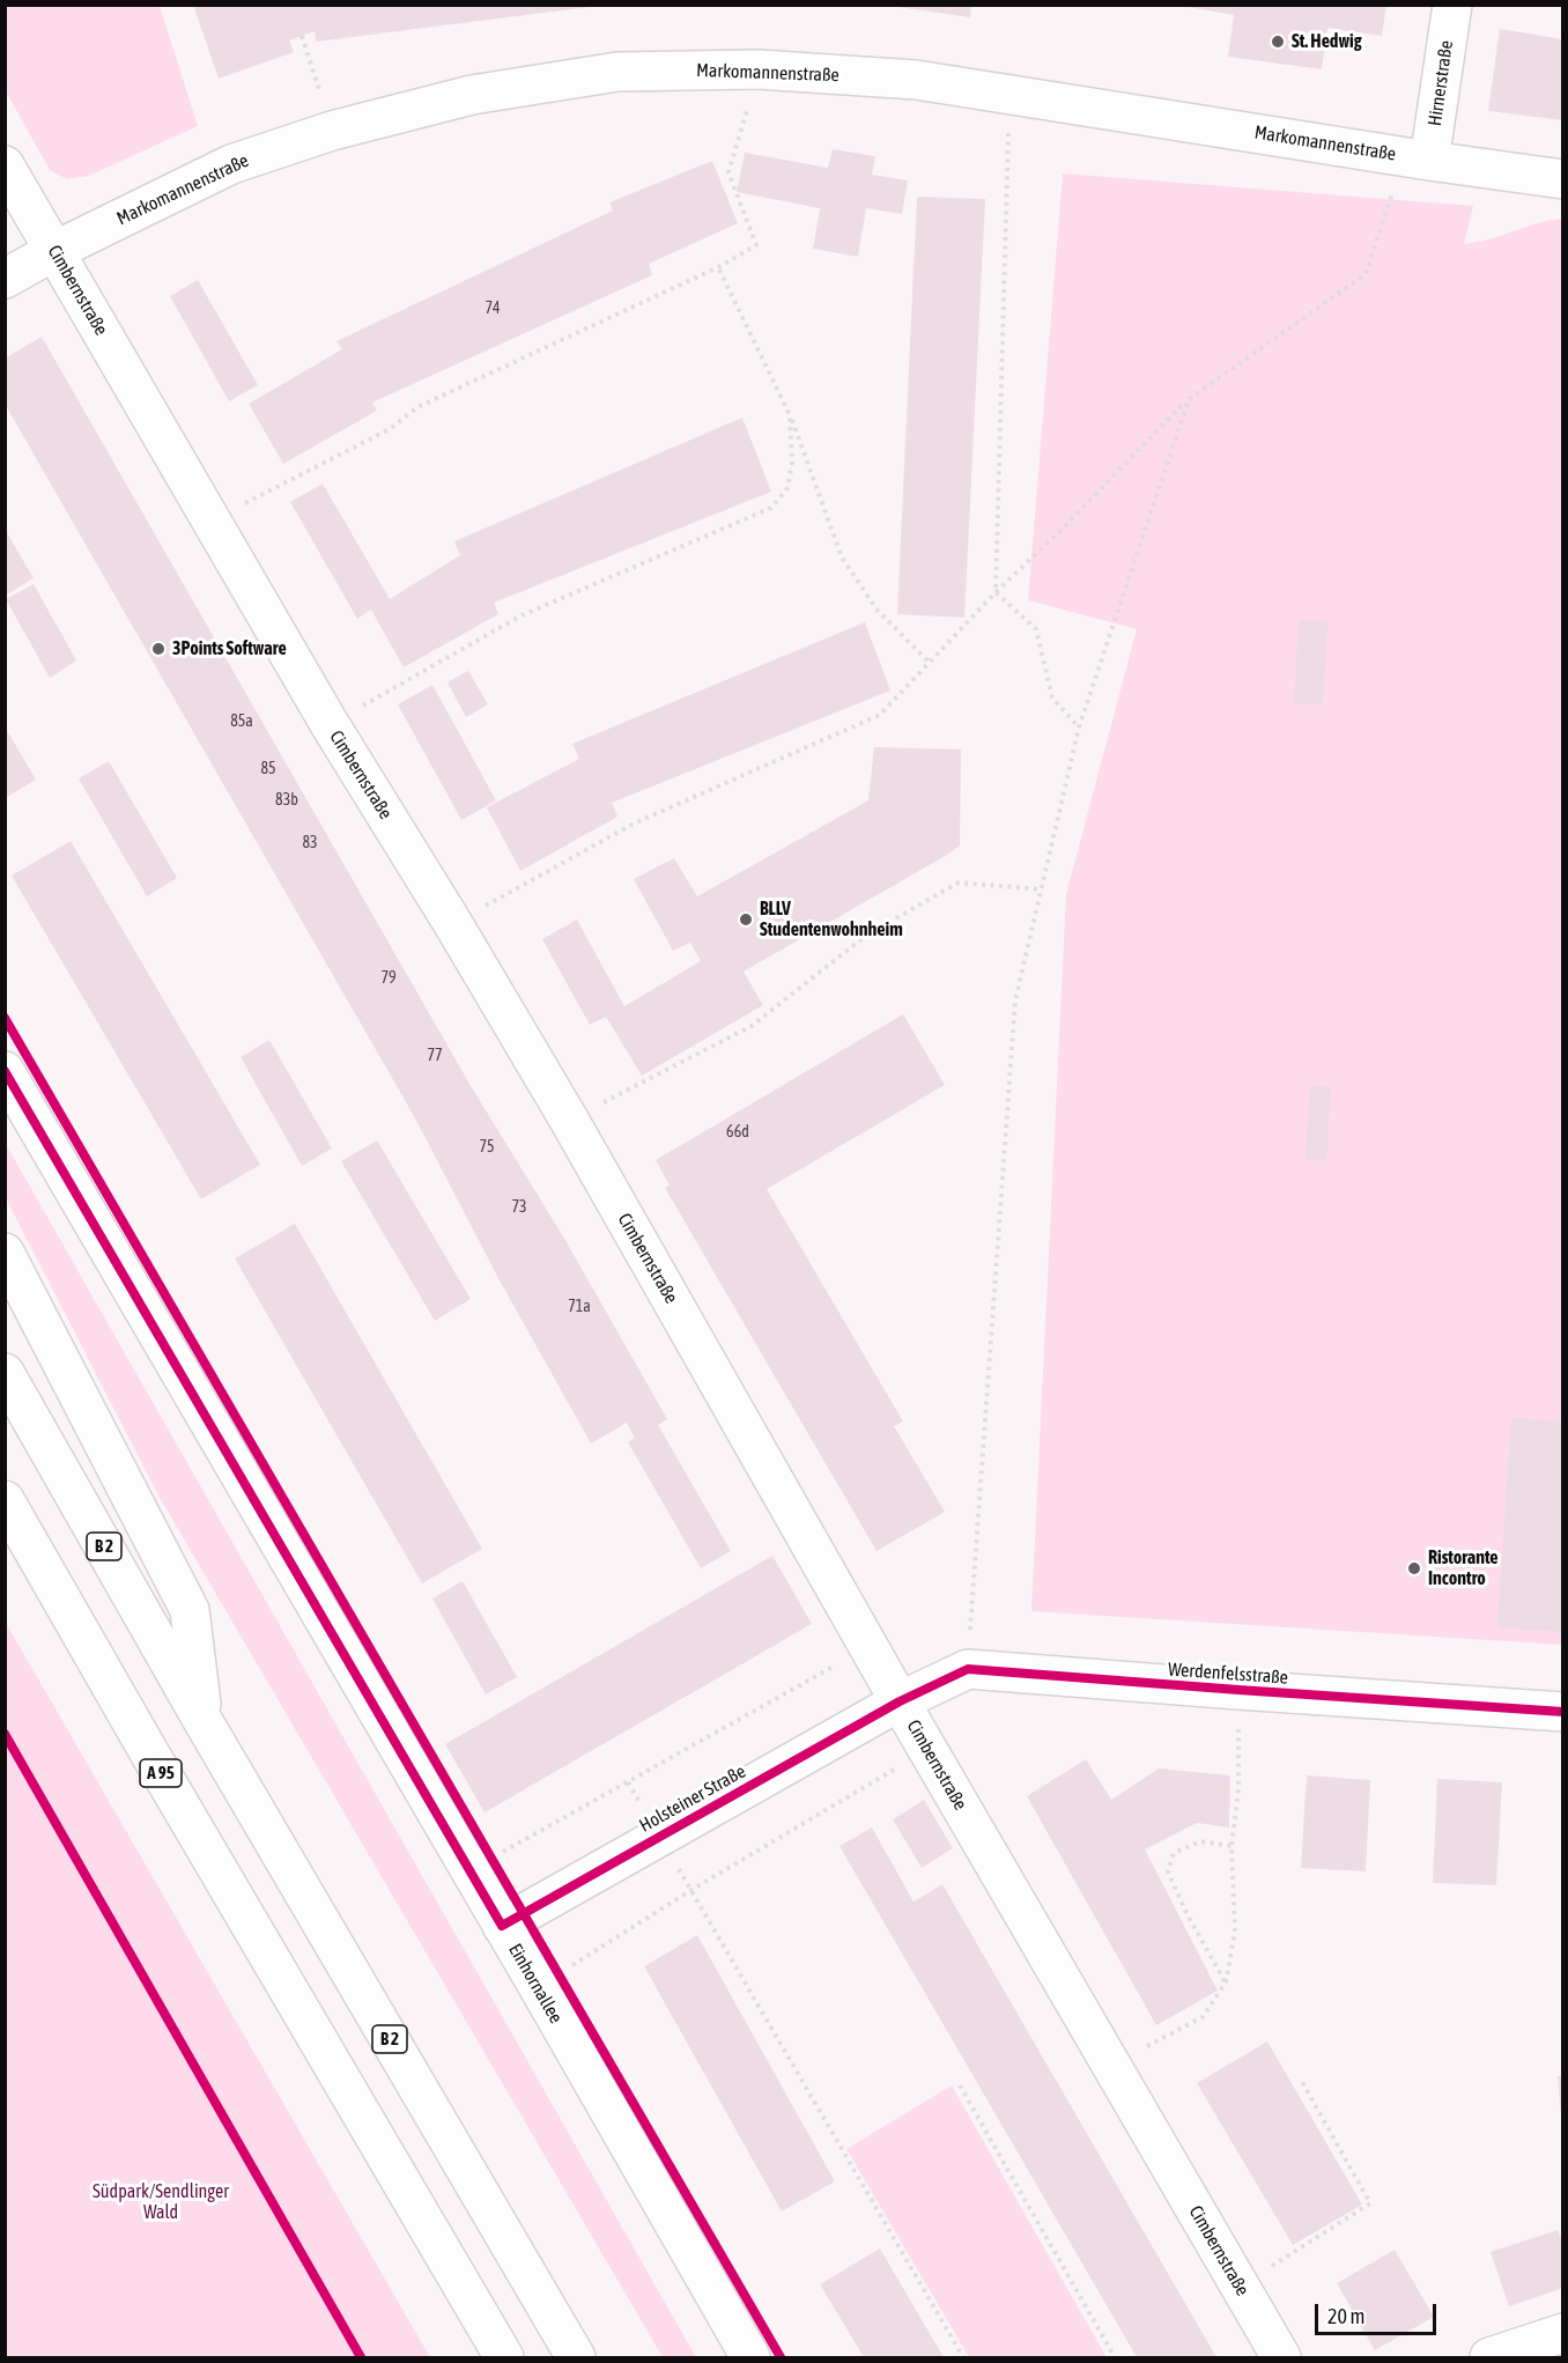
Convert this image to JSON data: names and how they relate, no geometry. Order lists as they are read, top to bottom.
{
  "streets": {
    "main road": [
      "Markomannenstraße",
      "Hirnerstraße",
      "Cimbernstraße",
      "B 2",
      "Werdenfelsstraße",
      "A 95",
      "Holsteiner Straße",
      "Einhornallee"
    ]
  },
  "crossings": [
    ["Markomannenstraße", "Hirnerstraße"],
    ["Markomannenstraße", "Cimbernstraße"],
    ["Cimbernstraße", "Werdenfelsstraße"],
    ["Cimbernstraße", "Holsteiner Straße"],
    ["Werdenfelsstraße", "Holsteiner Straße"],
    ["Holsteiner Straße", "Einhornallee"]
  ],
  "parks": ["Südpark/Sendlinger Wald"],
  "places": [
    "St. Hedwig",
    "3Points Software",
    "BLLV Studentenwohnheim",
    "Ristorante Incontro"
  ],
  "house_numbers": [
    "74",
    "85a",
    "85",
    "83b",
    "83",
    "79",
    "77",
    "66d",
    "75",
    "73",
    "71a"
  ],
  "scale_bar": "20 m"
}
